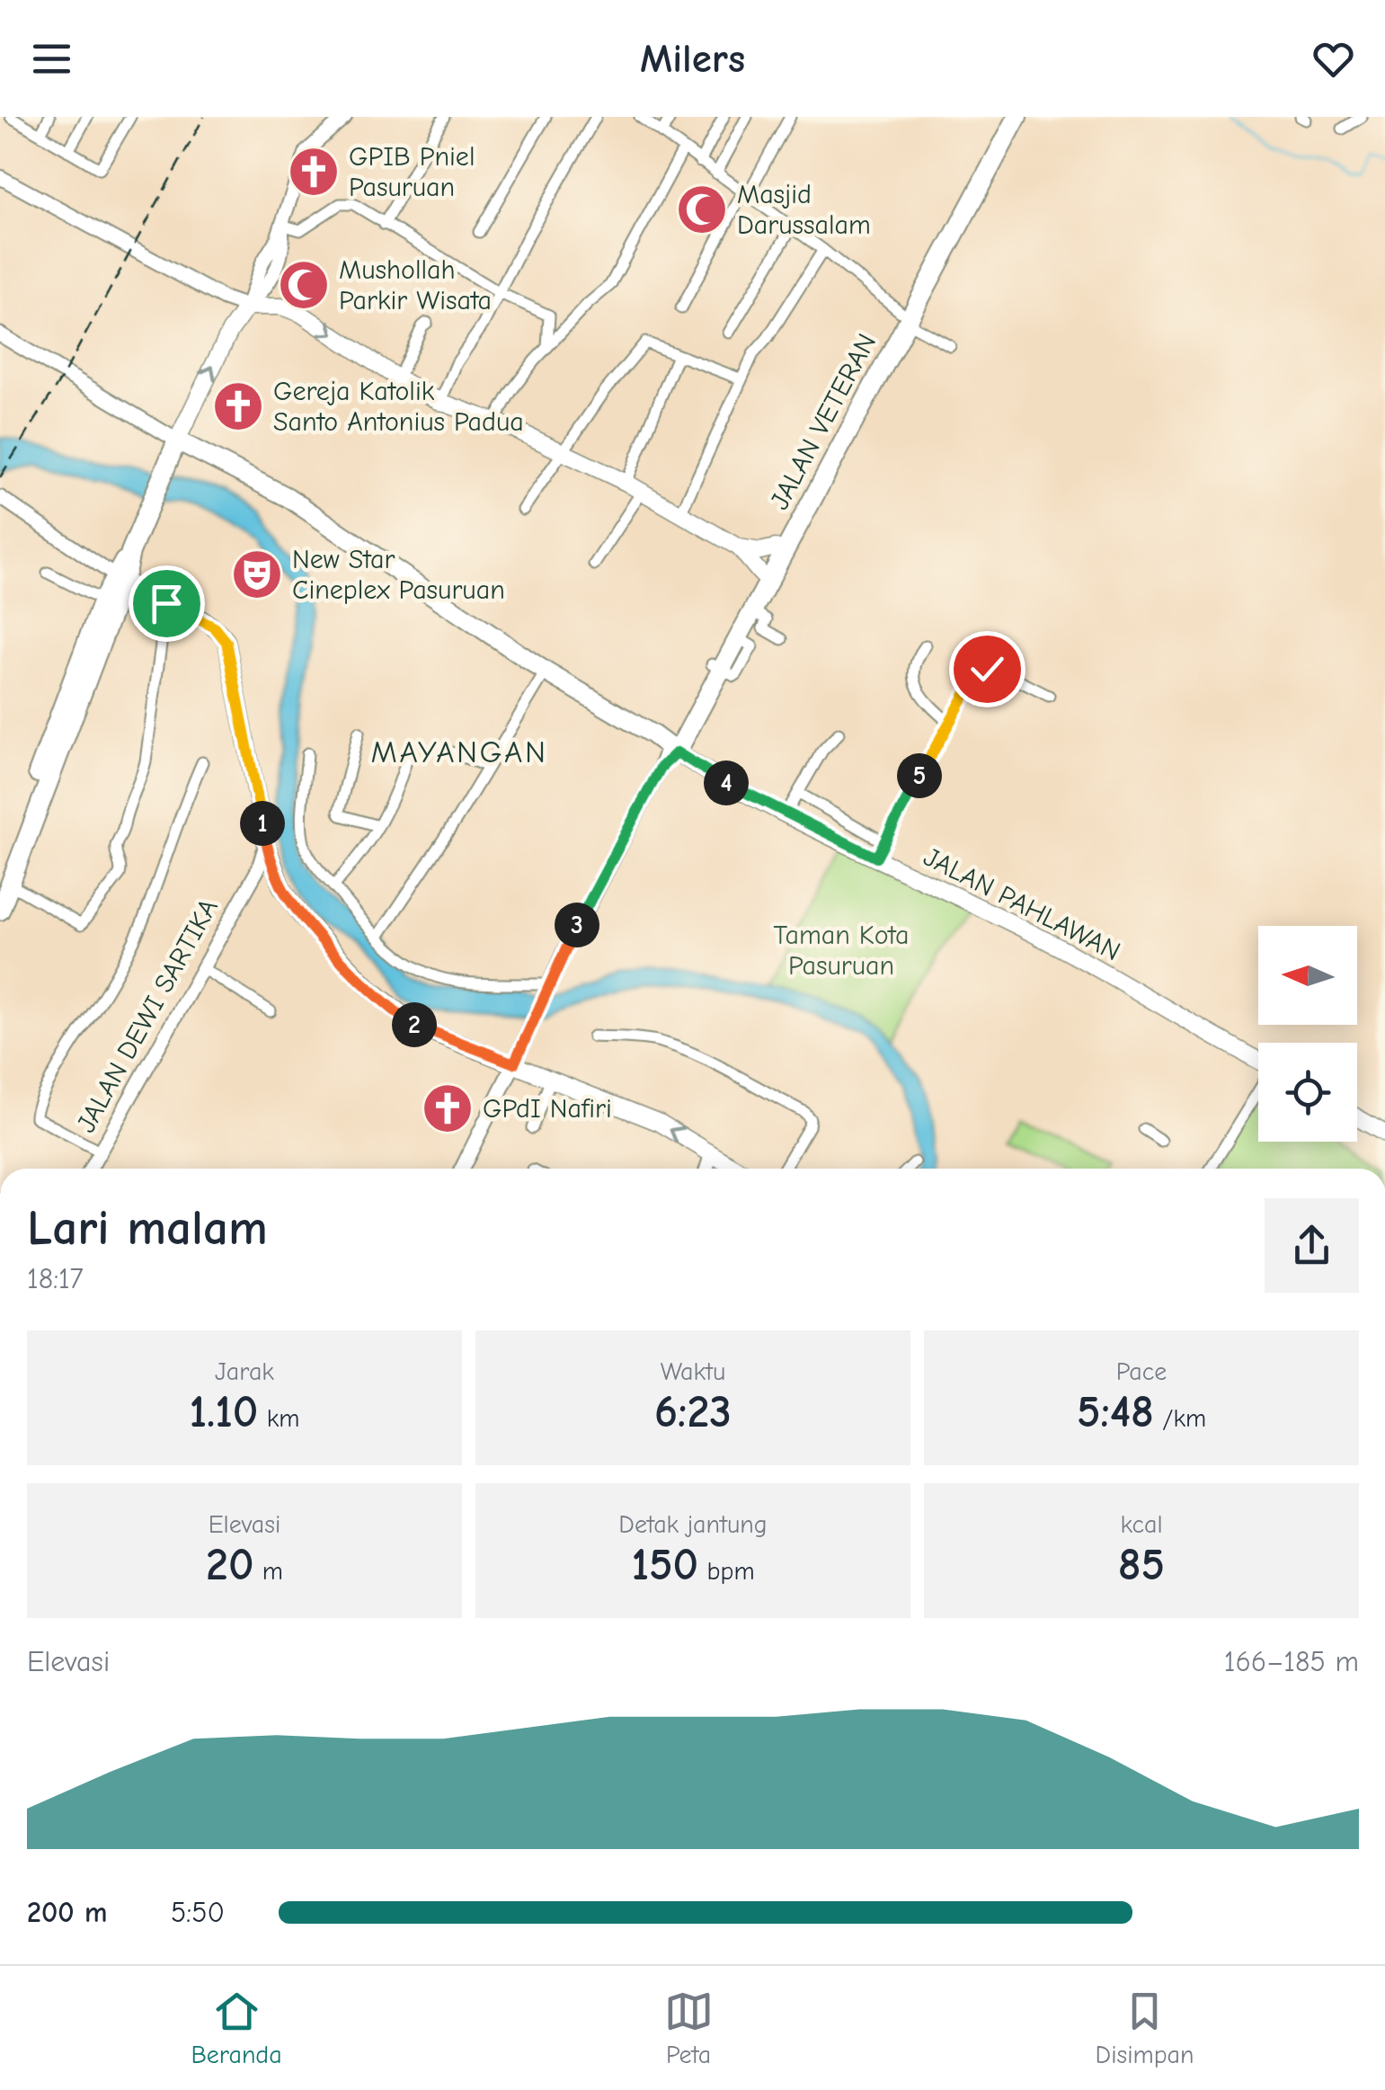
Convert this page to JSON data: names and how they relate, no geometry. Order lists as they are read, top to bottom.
{
  "streets": {
    "highway": ["JALAN VETERAN"],
    "main road": ["JALAN PAHLAWAN"],
    "street": ["JALAN DEWI SARTIKA"]
  },
  "crossings": [
    ["JALAN VETERAN", "JALAN PAHLAWAN"]
  ],
  "districts": ["MAYANGAN"],
  "parks": ["Taman Kota Pasuruan"],
  "places": {
    "church": ["GPIB Pniel Pasuruan", "Gereja Katolik Santo Antonius Padua", "GPdI Nafiri"],
    "mosque": ["Masjid Darussalam", "Mushollah Parkir Wisata"],
    "theatre": ["New Star Cineplex Pasuruan"]
  },
  "north": "left",
  "page": {
    "header": "Milers",
    "pins": [
      "5",
      "4",
      "1",
      "3",
      "2"
    ],
    "heading": ["Lari malam", "18:17"],
    "stats": [
      ["Jarak", "1.10 km"],
      ["Waktu", "6:23"],
      ["Pace", "5:48 /km"],
      ["Elevasi", "20 m"],
      ["Detak jantung", "150 bpm"],
      ["kcal", "85"]
    ],
    "chart": ["Elevasi", "166–185 m"],
    "list": [
      {
        "name": "200 m",
        "note": "5:50"
      }
    ],
    "tabs": ["Beranda", "Peta", "Disimpan"]
  }
}
